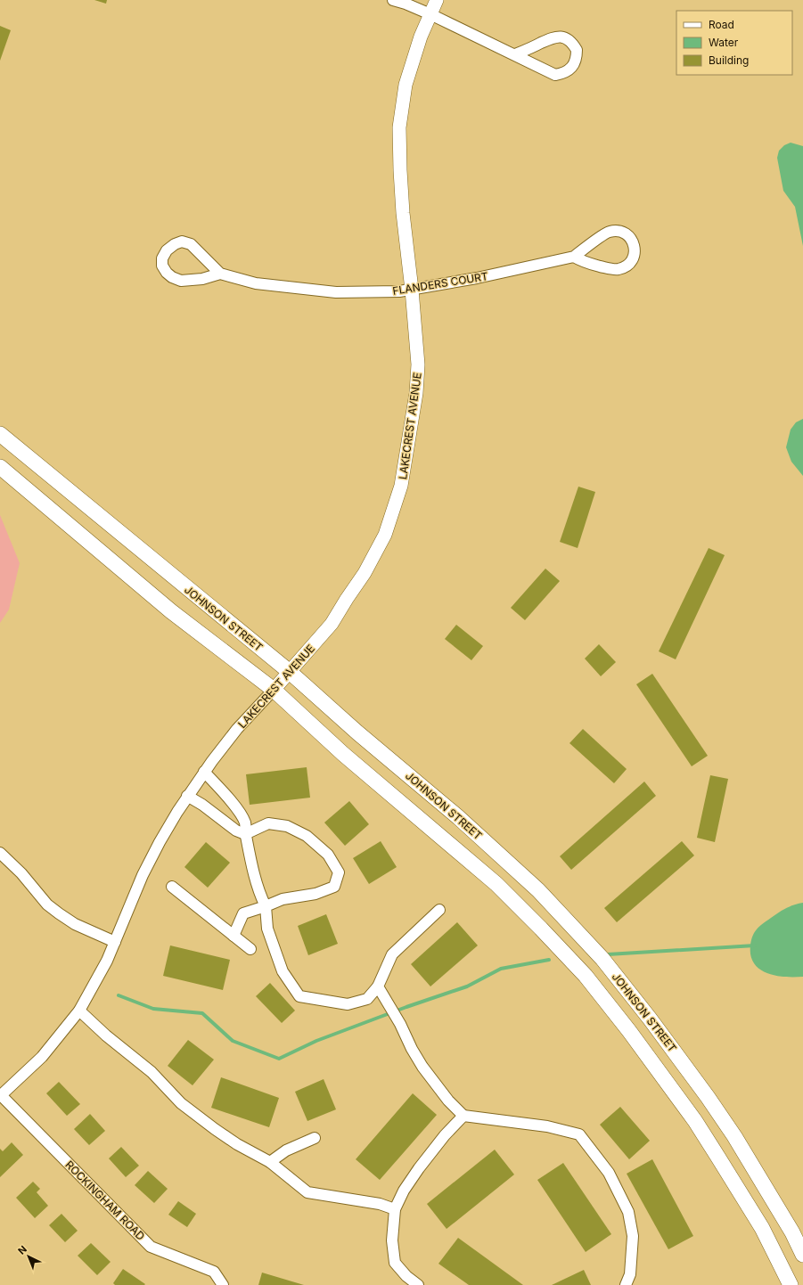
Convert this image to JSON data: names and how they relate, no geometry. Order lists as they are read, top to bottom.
{
  "streets": {
    "main road": ["JOHNSON STREET"],
    "street": ["FLANDERS COURT", "LAKECREST AVENUE", "ROCKINGHAM ROAD"]
  },
  "crossings": [
    ["FLANDERS COURT", "LAKECREST AVENUE"],
    ["LAKECREST AVENUE", "JOHNSON STREET"],
    ["LAKECREST AVENUE", "ROCKINGHAM ROAD"]
  ],
  "legend": ["Road", "Water", "Building"],
  "north": "top left"
}
